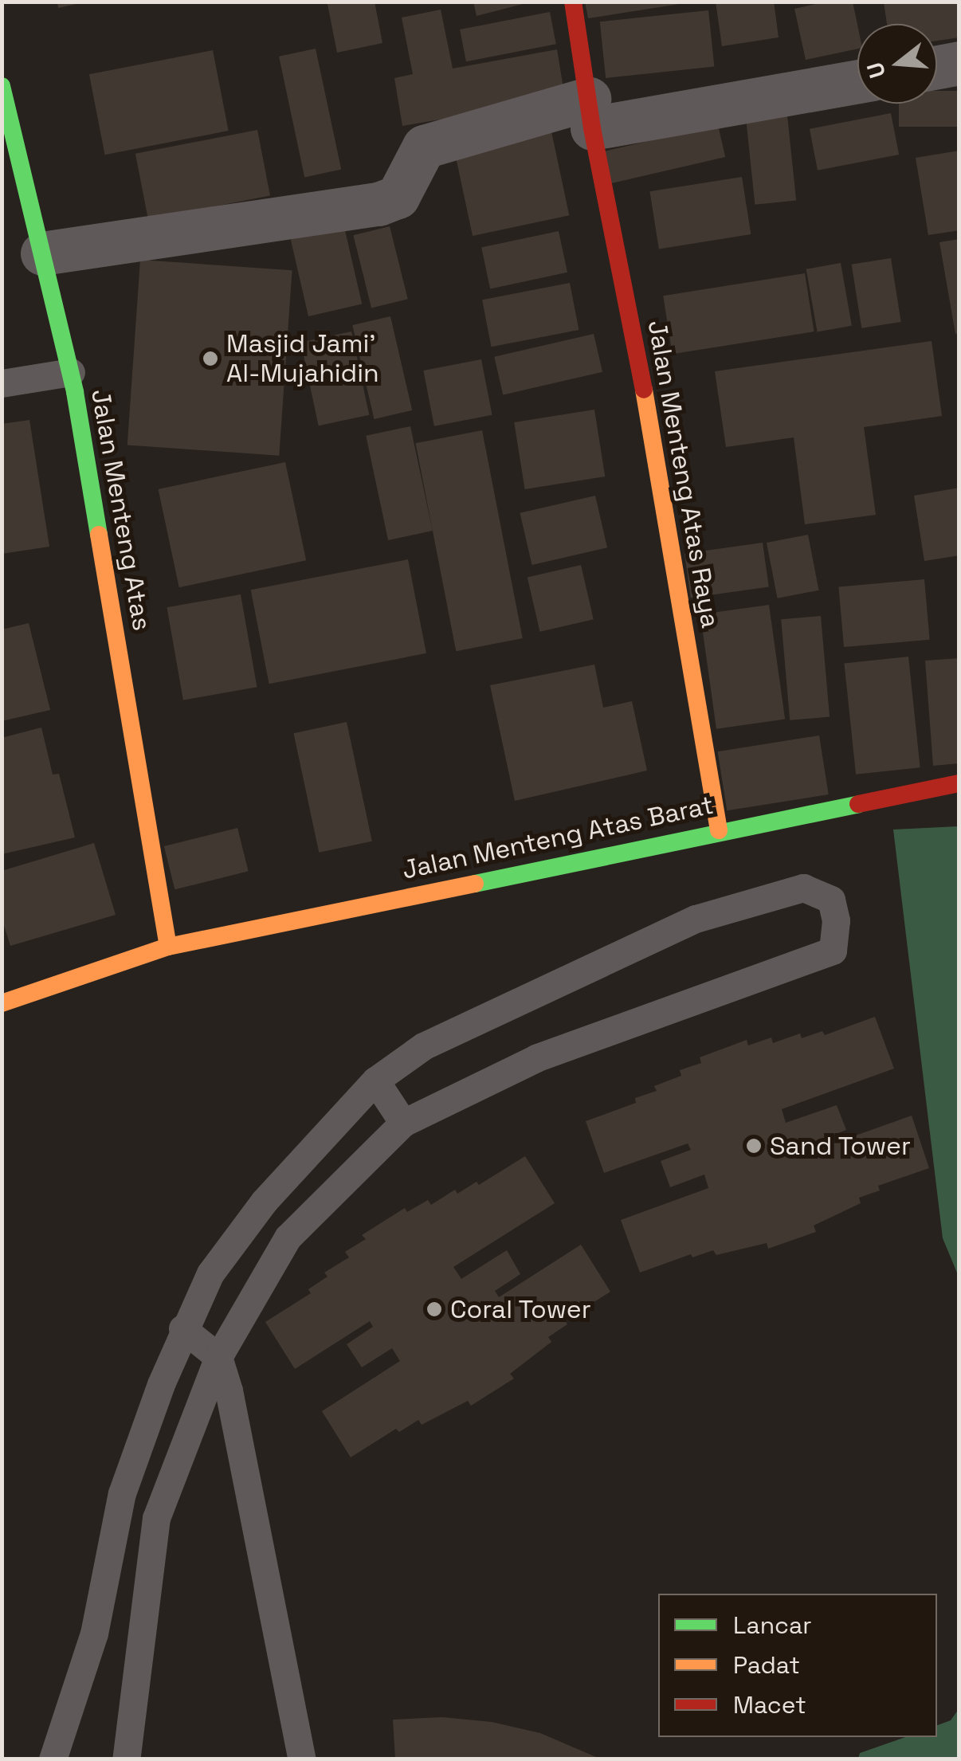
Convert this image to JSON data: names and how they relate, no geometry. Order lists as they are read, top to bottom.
{
  "streets": {
    "street": ["Jalan Menteng Atas Raya", "Jalan Menteng Atas", "Jalan Menteng Atas Barat"]
  },
  "crossings": [
    ["Jalan Menteng Atas Raya", "Jalan Menteng Atas Barat"],
    ["Jalan Menteng Atas", "Jalan Menteng Atas Barat"]
  ],
  "places": ["Masjid Jami' Al-Mujahidin", "Sand Tower", "Coral Tower"],
  "legend": ["Lancar", "Padat", "Macet"],
  "north": "left"
}
